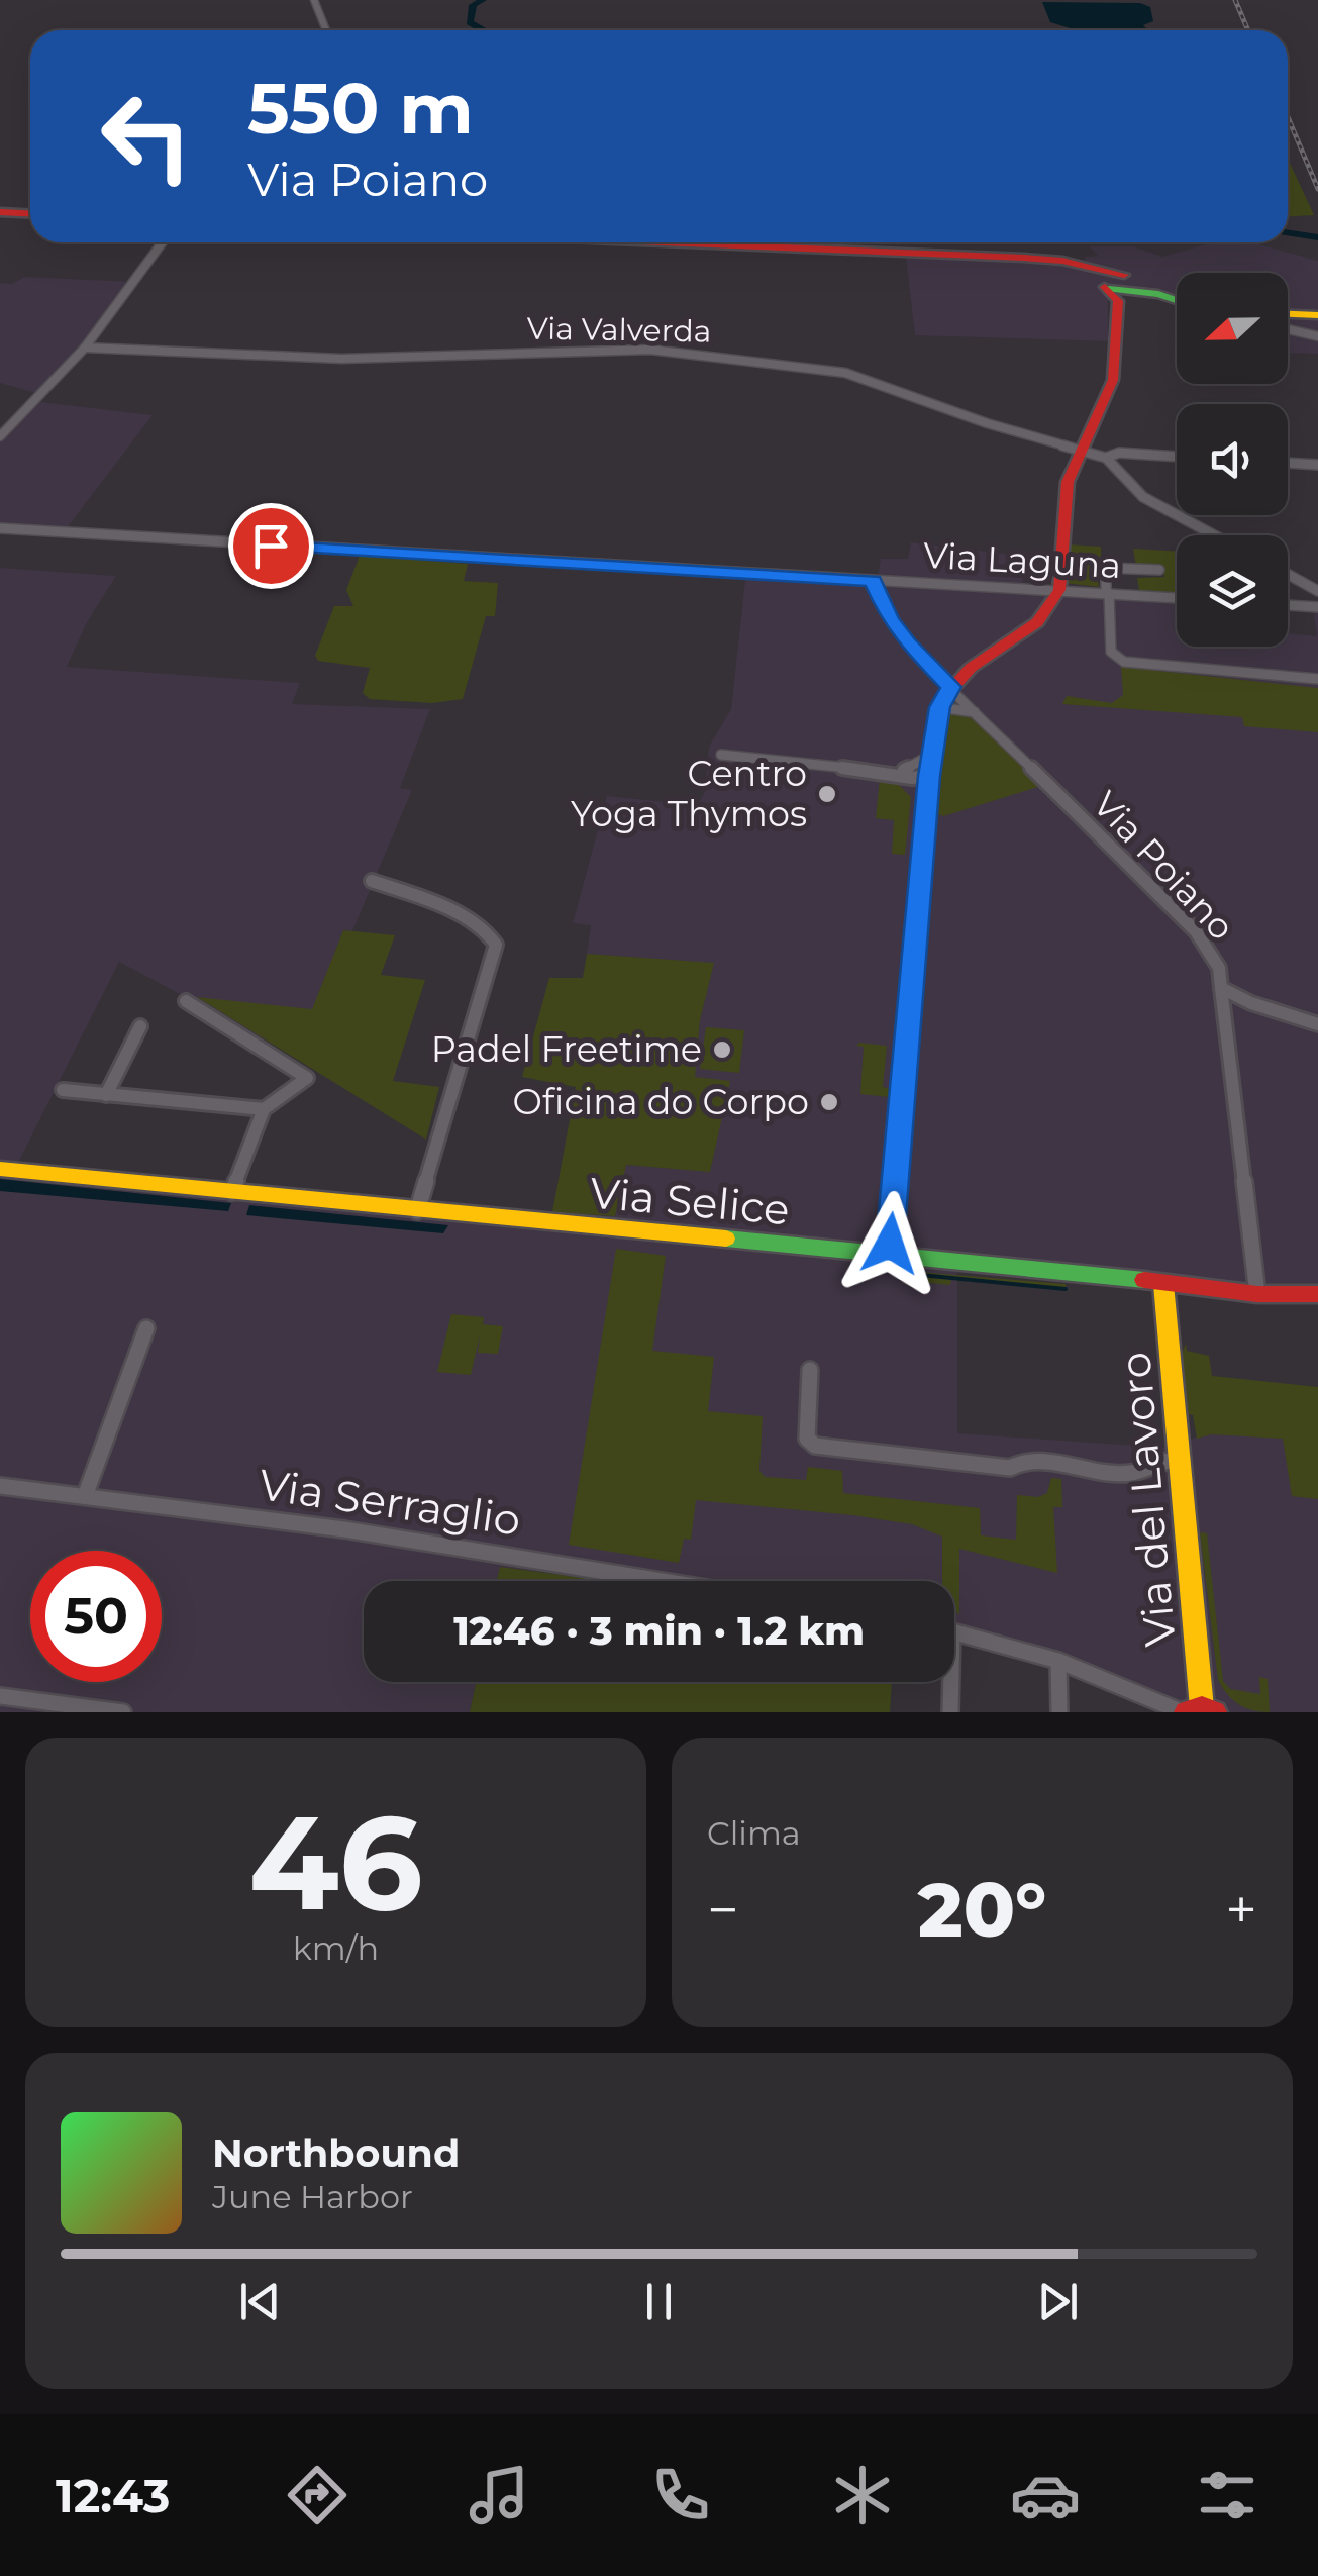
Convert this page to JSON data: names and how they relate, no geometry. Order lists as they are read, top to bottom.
{
  "streets": {
    "main road": ["Via Selice", "Via del Lavoro"],
    "street": [
      "Via Valverda",
      "Via Laguna",
      "Via Poiano",
      "Via Serraglio"
    ]
  },
  "crossings": [
    ["Via Laguna", "Via Poiano"],
    ["Via Selice", "Via del Lavoro"]
  ],
  "places": ["Centro Yoga Thymos", "Padel Freetime", "Oficina do Corpo"],
  "north": "left",
  "page": {
    "turn": ["550 m", "Via Poiano"],
    "limit": "50",
    "trip": "12:46 · 3 min · 1.2 km",
    "tile": [
      ["46", "km/h"],
      "Clima"
    ],
    "heat": ["−", "20°", "+"],
    "song": ["Northbound", "June Harbor"],
    "tabs": "12:43"
  }
}
